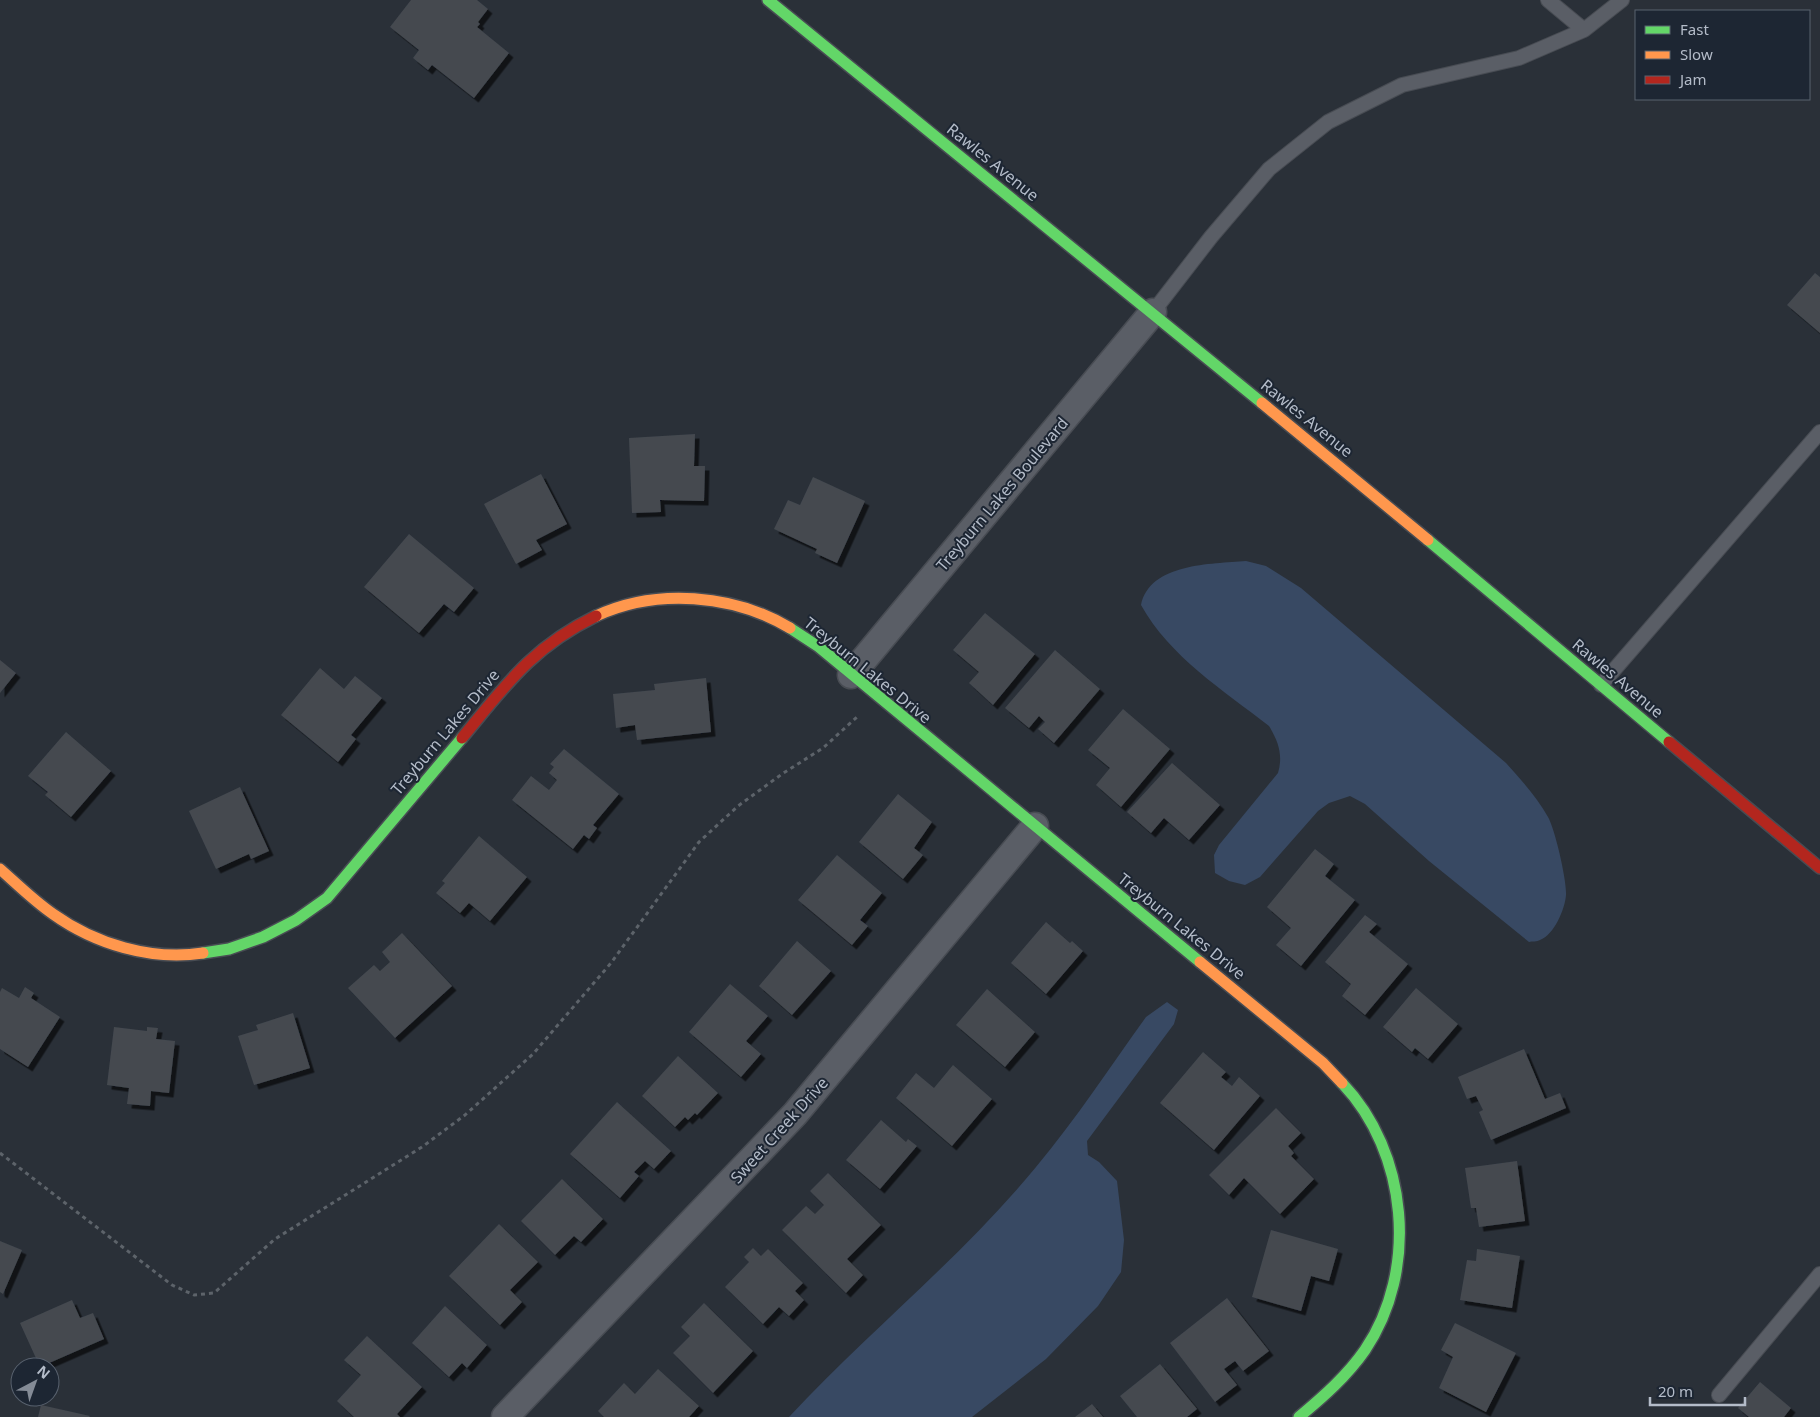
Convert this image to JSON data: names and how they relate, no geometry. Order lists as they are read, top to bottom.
{
  "streets": {
    "street": [
      "Rawles Avenue",
      "Treyburn Lakes Boulevard",
      "Treyburn Lakes Drive",
      "Sweet Creek Drive"
    ]
  },
  "crossings": [
    ["Rawles Avenue", "Treyburn Lakes Boulevard"],
    ["Treyburn Lakes Boulevard", "Treyburn Lakes Drive"],
    ["Treyburn Lakes Drive", "Sweet Creek Drive"]
  ],
  "legend": ["Fast", "Slow", "Jam"],
  "scale_bar": "20 m",
  "north": "top right"
}
